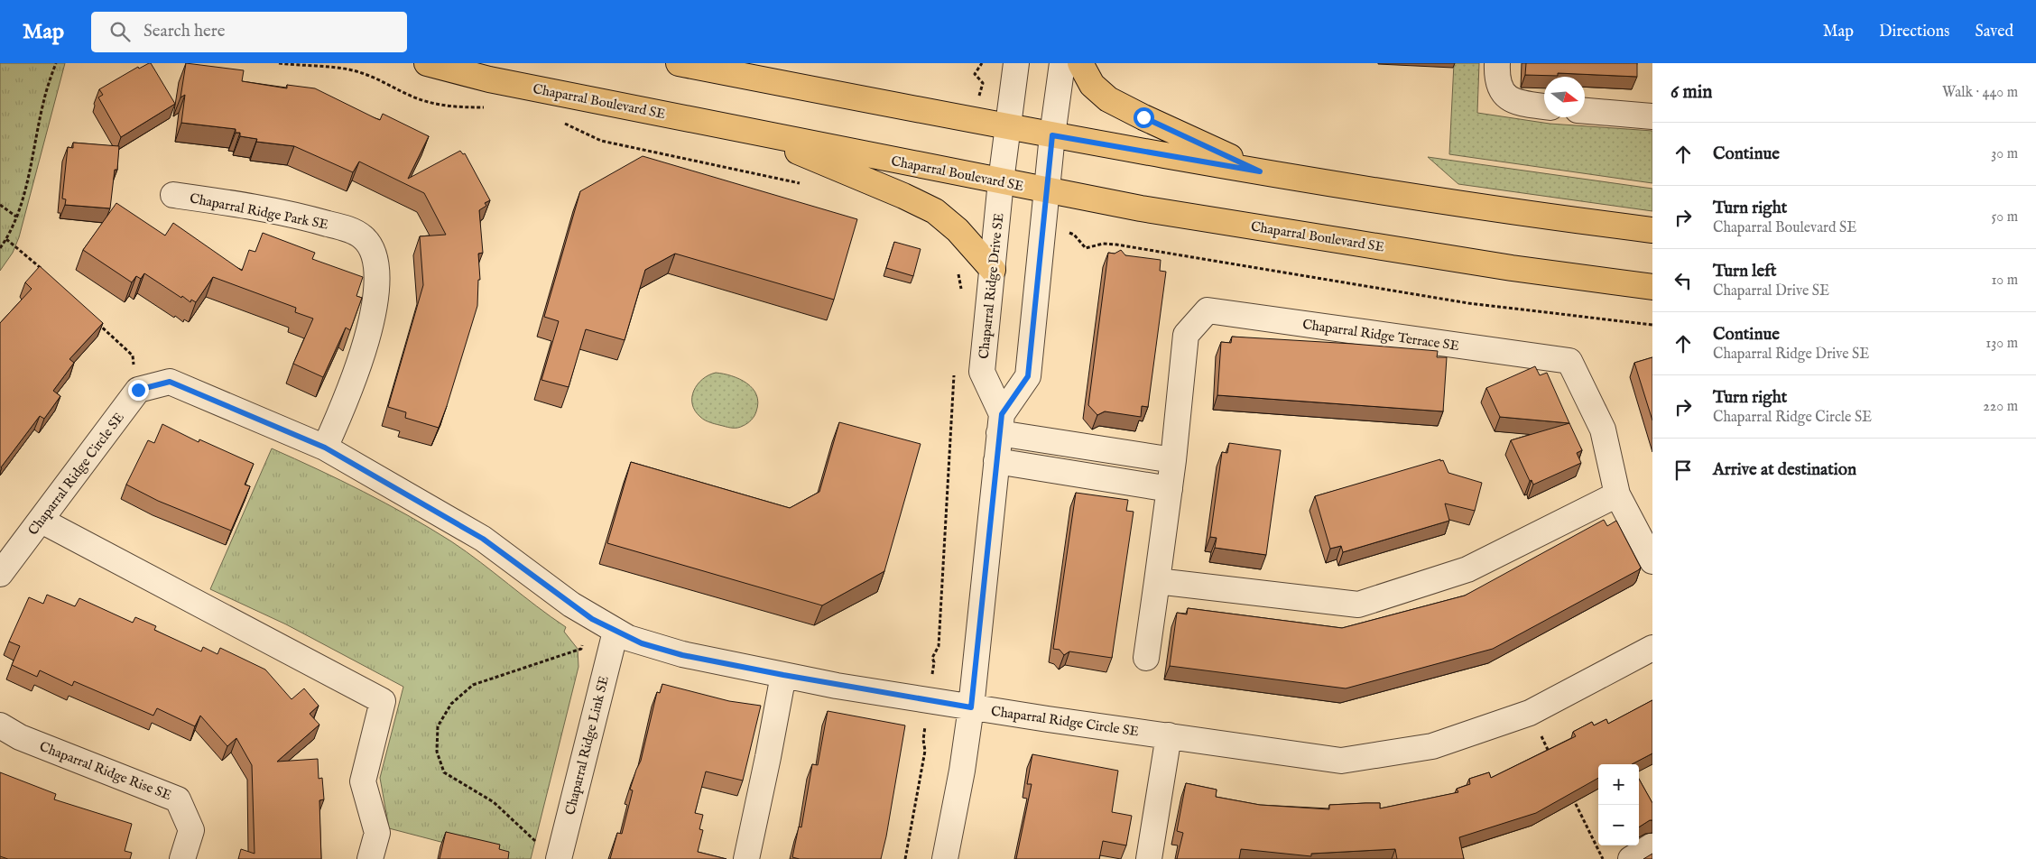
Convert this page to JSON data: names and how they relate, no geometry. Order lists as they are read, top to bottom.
{
  "streets": {
    "main road": ["Chaparral Boulevard SE"],
    "street": [
      "Chaparral Ridge Park SE",
      "Chaparral Ridge Drive SE",
      "Chaparral Ridge Terrace SE",
      "Chaparral Ridge Circle SE",
      "Chaparral Ridge Link SE",
      "Chaparral Ridge Rise SE"
    ]
  },
  "crossings": [
    ["Chaparral Boulevard SE", "Chaparral Ridge Drive SE"],
    ["Chaparral Ridge Park SE", "Chaparral Ridge Circle SE"],
    ["Chaparral Ridge Circle SE", "Chaparral Ridge Link SE"]
  ],
  "north": "right",
  "page": {
    "header": "Map",
    "search": "Search here",
    "nav": ["Map", "Directions", "Saved"],
    "heading": ["6 min", "Walk · 440 m"],
    "list": [
      ["Continue", "30 m"],
      ["Turn right", "Chaparral Boulevard SE", "50 m"],
      ["Turn left", "Chaparral Drive SE", "10 m"],
      ["Continue", "Chaparral Ridge Drive SE", "130 m"],
      ["Turn right", "Chaparral Ridge Circle SE", "220 m"],
      "Arrive at destination"
    ],
    "map_buttons": ["+", "−"]
  }
}
